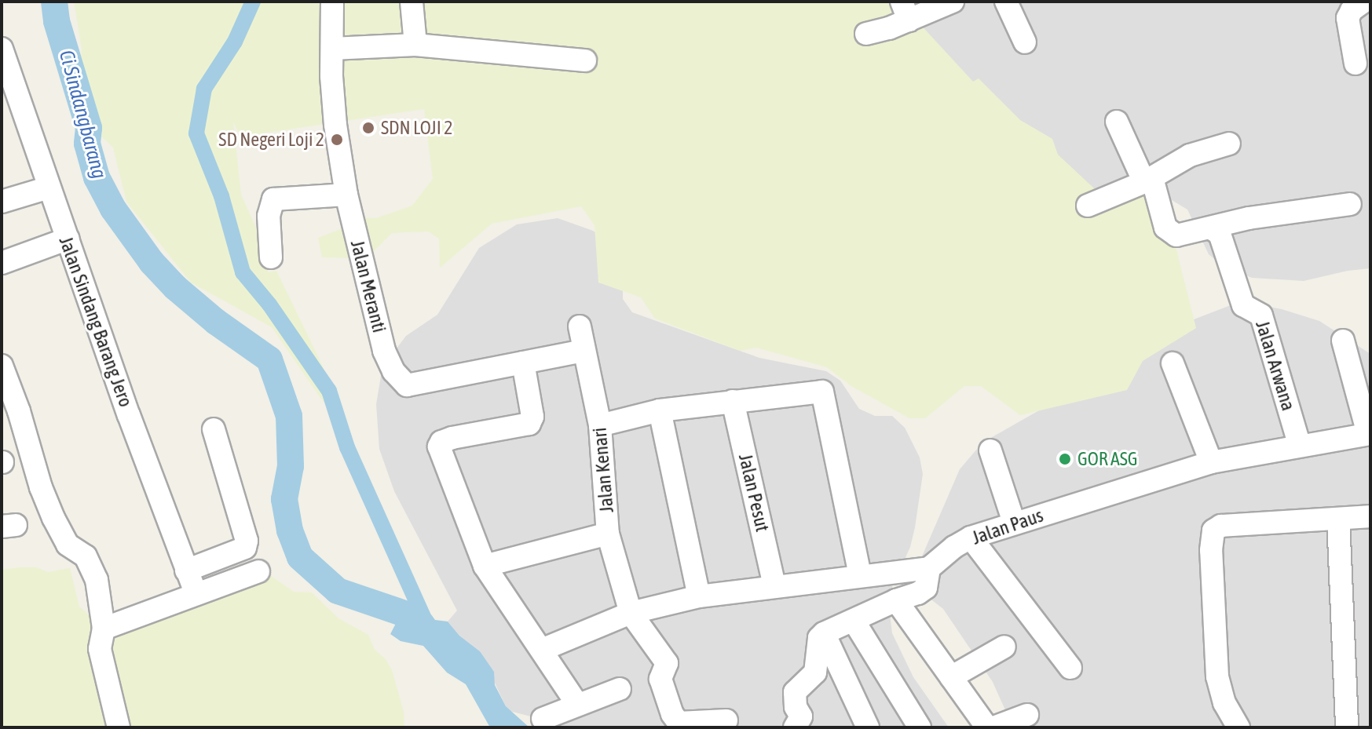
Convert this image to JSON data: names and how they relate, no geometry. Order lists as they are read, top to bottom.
{
  "streets": {
    "street": [
      "Jalan Meranti",
      "Jalan Sindang Barang Jero",
      "Jalan Arwana",
      "Jalan Kenari",
      "Jalan Pesut",
      "Jalan Paus"
    ]
  },
  "crossings": [
    ["Jalan Meranti", "Jalan Kenari"],
    ["Jalan Arwana", "Jalan Paus"]
  ],
  "water": ["Ci Sindangbarang"],
  "places": ["SDN LOJI 2", "SD Negeri Loji 2", "GOR ASG"]
}
